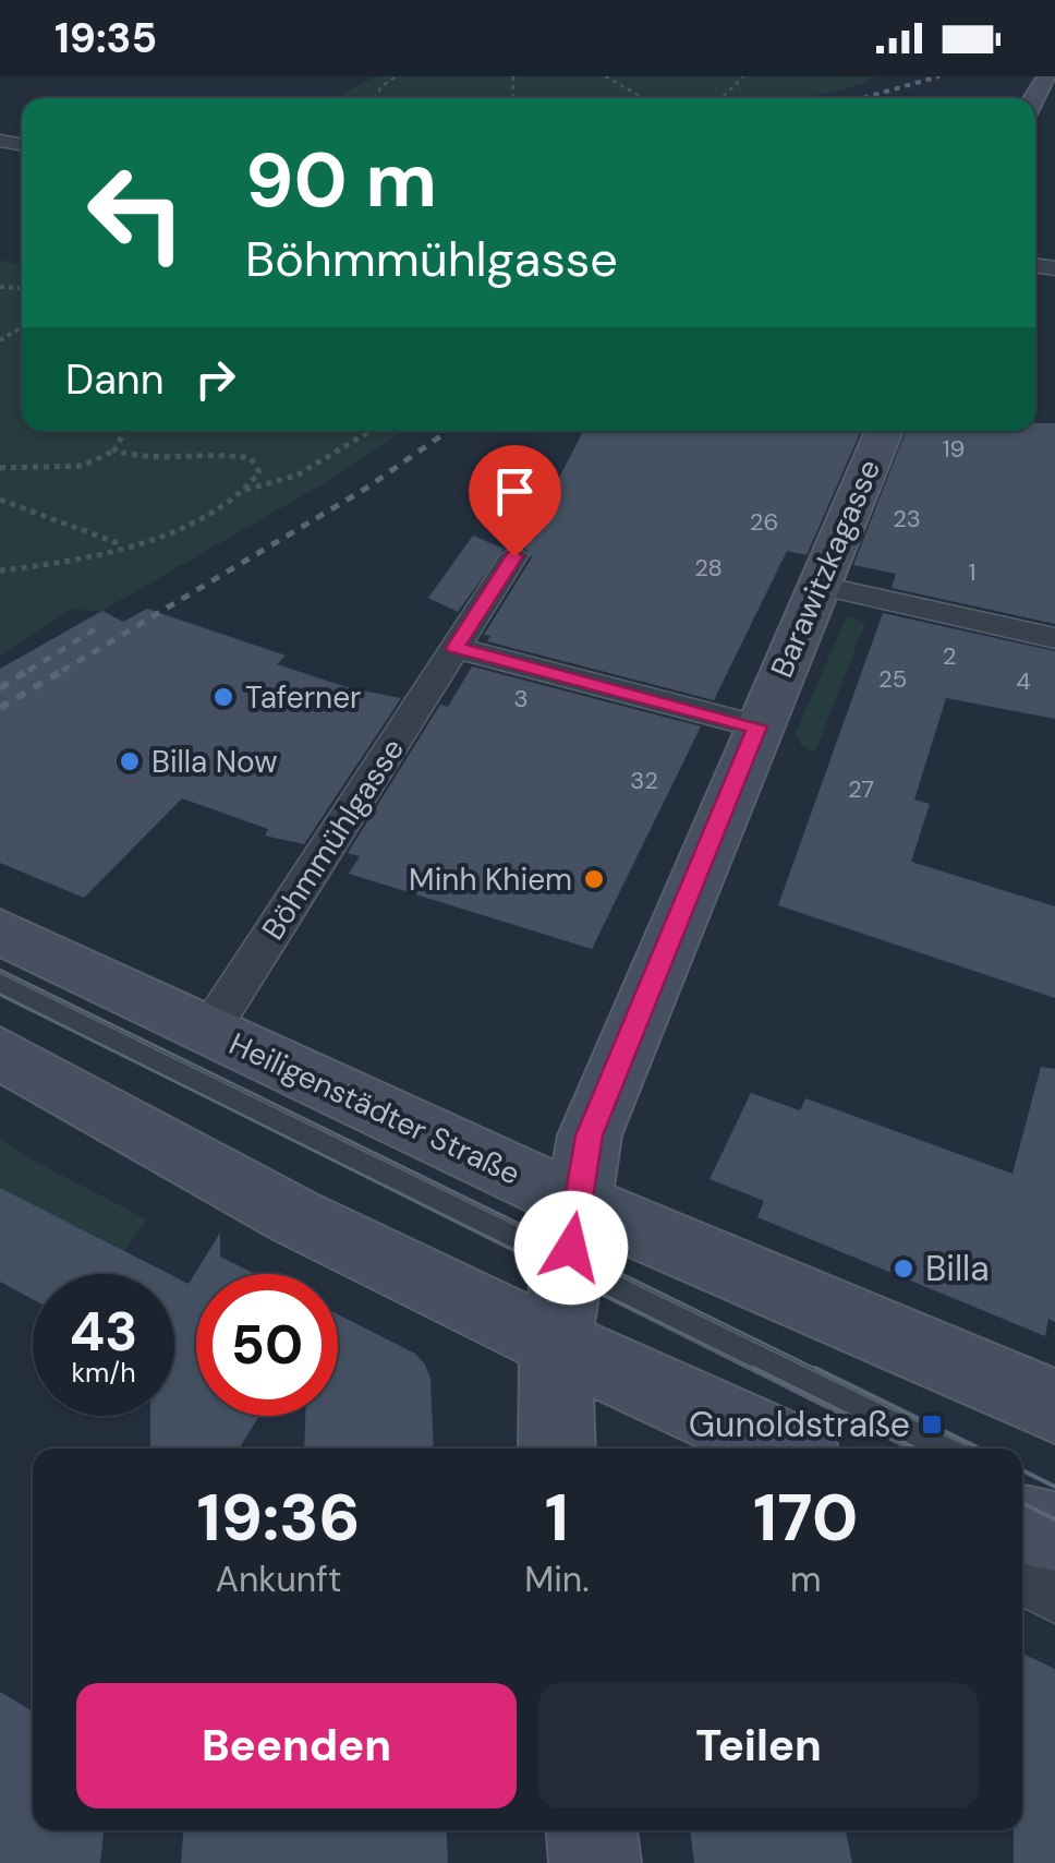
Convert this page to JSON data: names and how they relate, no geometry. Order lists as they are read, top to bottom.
{
  "streets": {
    "main road": ["Barawitzkagasse", "Heiligenstädter Straße"],
    "street": ["Böhmmühlgasse"]
  },
  "crossings": [
    ["Barawitzkagasse", "Heiligenstädter Straße"],
    ["Böhmmühlgasse", "Heiligenstädter Straße"]
  ],
  "places": {
    "other": [
      "Taferner",
      "Billa Now",
      "Minh Khiem",
      "Billa"
    ],
    "transit": ["Gunoldstraße"]
  },
  "house_numbers": [
    "19",
    "23",
    "26",
    "28",
    "1",
    "2",
    "25",
    "4",
    "3",
    "32",
    "27"
  ],
  "page": {
    "status": "19:35",
    "turn": ["90 m", "Böhmmühlgasse"],
    "then": "Dann",
    "speed": "43 km/h",
    "limit": "50",
    "eta": [
      "19:36",
      "Ankunft",
      "1",
      "Min.",
      "170",
      "m"
    ],
    "buttons": ["Beenden", "Teilen"]
  }
}
